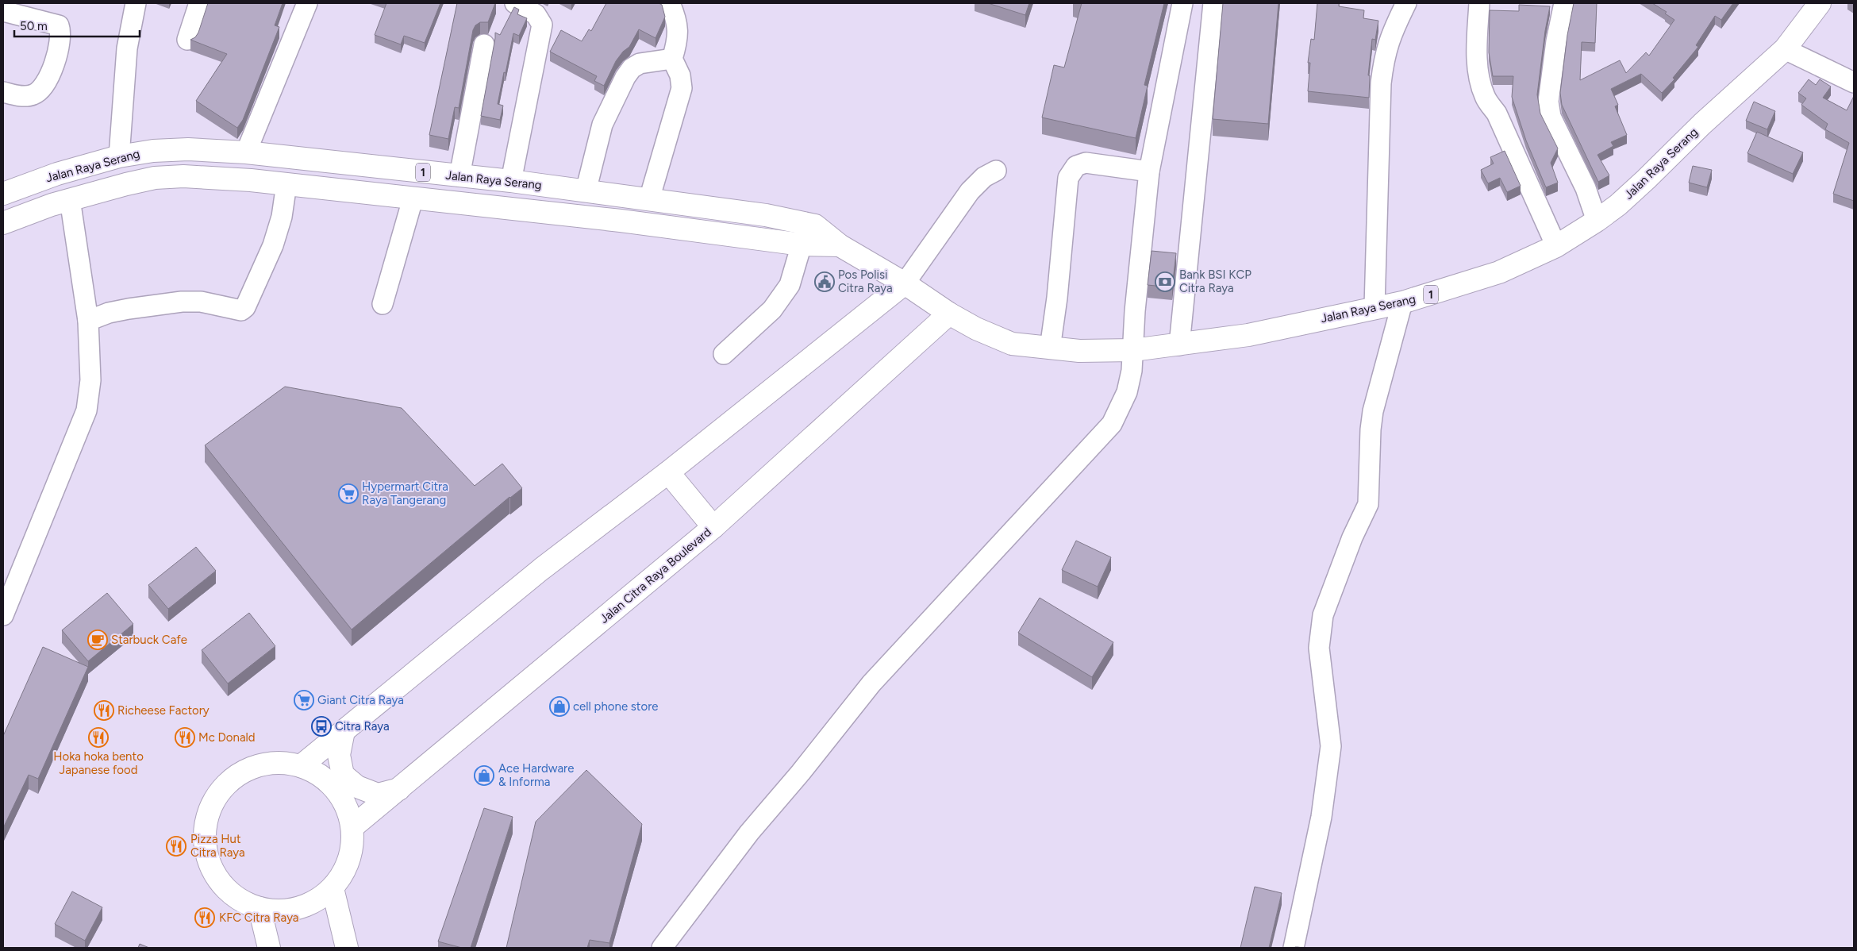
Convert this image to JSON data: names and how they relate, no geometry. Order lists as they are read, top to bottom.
{
  "streets": {
    "main road": ["Jalan Raya Serang", "1", "Jalan Citra Raya Boulevard"]
  },
  "crossings": [
    ["Jalan Raya Serang", "Jalan Citra Raya Boulevard"]
  ],
  "places": {
    "public building": ["Pos Polisi Citra Raya"],
    "bank": ["Bank BSI KCP Citra Raya"],
    "supermarket": ["Hypermart Citra Raya Tangerang", "Giant Citra Raya"],
    "cafe": ["Starbuck Cafe"],
    "shop": ["cell phone store", "Ace Hardware & Informa"],
    "restaurant": [
      "Richeese Factory",
      "Hoka hoka bento Japanese food",
      "Mc Donald",
      "Pizza Hut Citra Raya",
      "KFC Citra Raya"
    ],
    "bus stop": ["Citra Raya"]
  },
  "scale_bar": "50 m"
}
